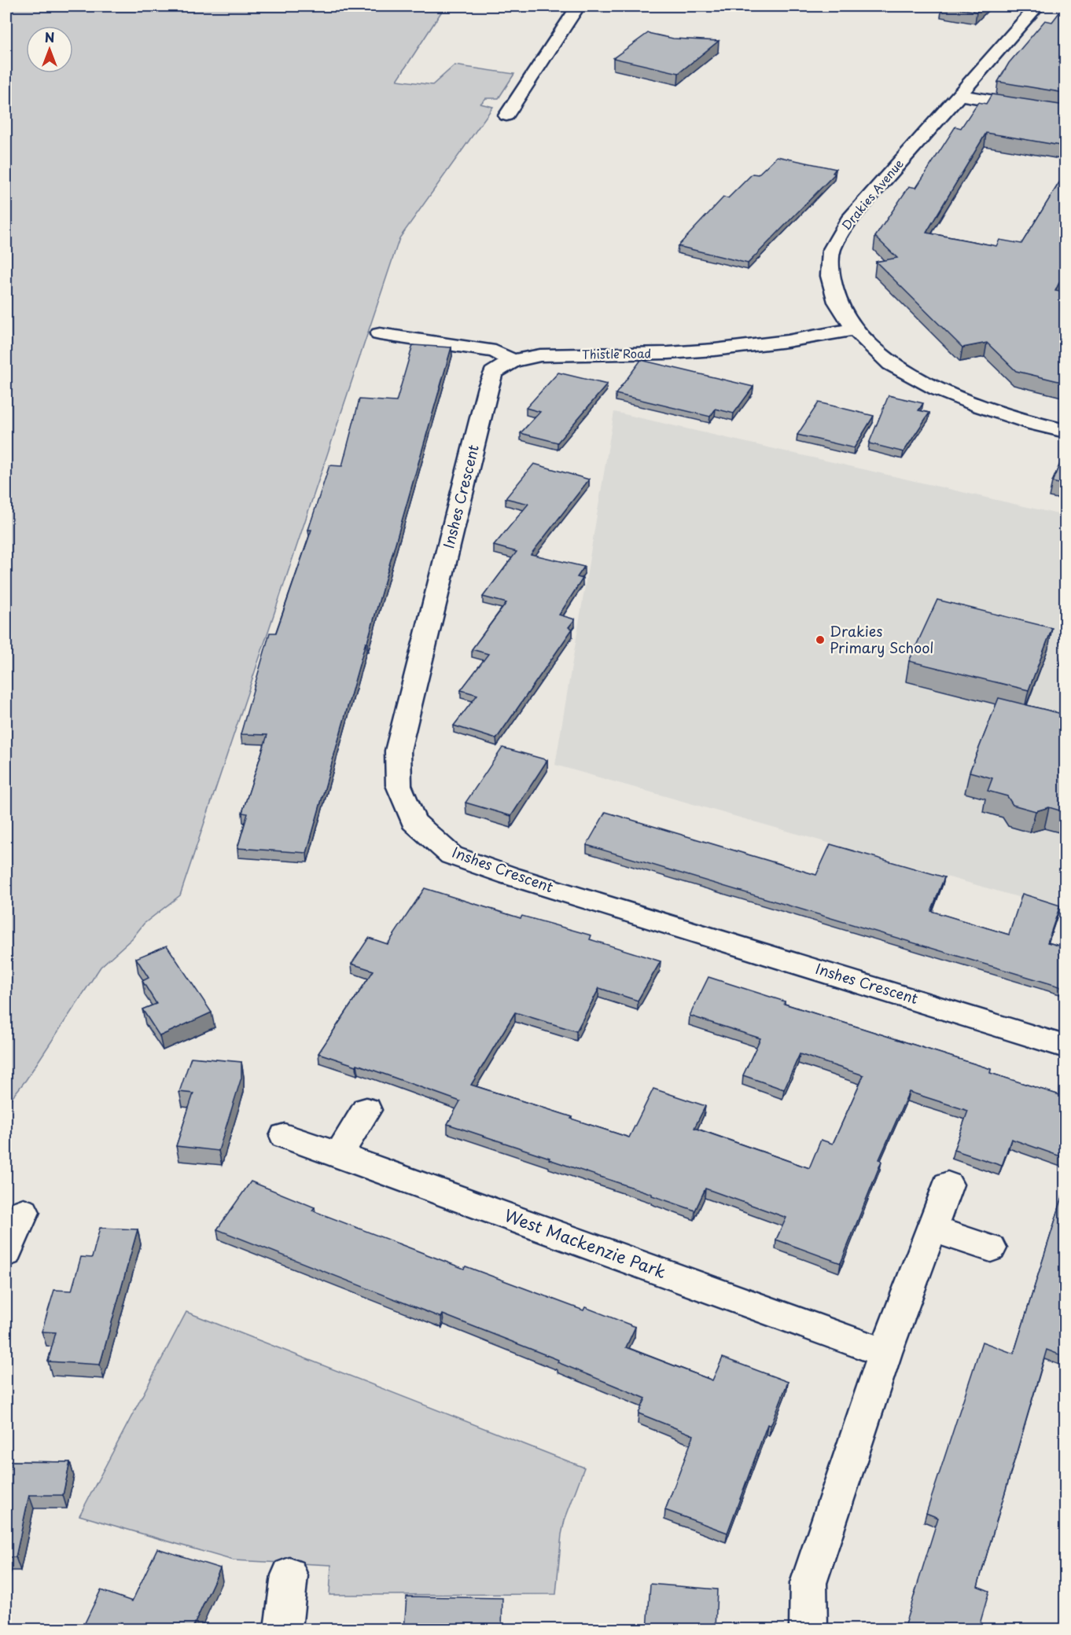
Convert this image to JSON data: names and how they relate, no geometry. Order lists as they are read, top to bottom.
{
  "streets": {
    "street": [
      "Drakies Avenue",
      "Thistle Road",
      "Inshes Crescent",
      "West Mackenzie Park"
    ]
  },
  "crossings": [
    ["Drakies Avenue", "Thistle Road"],
    ["Thistle Road", "Inshes Crescent"]
  ],
  "places": ["Drakies Primary School"],
  "north": "top"
}
